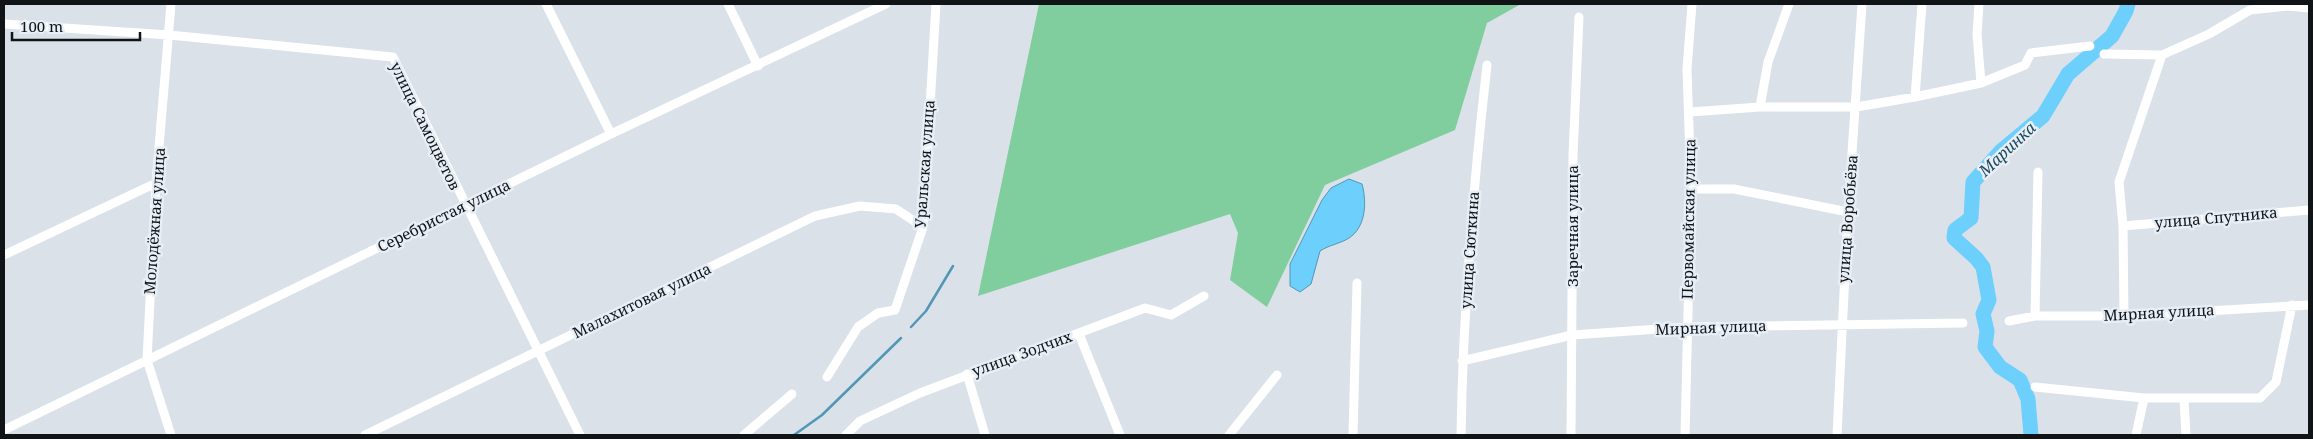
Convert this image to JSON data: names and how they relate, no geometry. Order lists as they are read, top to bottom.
{
  "streets": {
    "street": [
      "улица Самоцветов",
      "Уральская улица",
      "Серебристая улица",
      "улица Спутника",
      "Первомайская улица",
      "улица Воробьёва",
      "Молодёжная улица",
      "Заречная улица",
      "улица Сюткина",
      "Малахитовая улица",
      "Мирная улица",
      "улица Зодчих"
    ]
  },
  "crossings": [
    ["улица Самоцветов", "Серебристая улица"],
    ["улица Самоцветов", "Молодёжная улица"],
    ["улица Самоцветов", "Малахитовая улица"],
    ["Уральская улица", "Малахитовая улица"],
    ["Серебристая улица", "Молодёжная улица"],
    ["Первомайская улица", "Мирная улица"],
    ["улица Воробьёва", "Мирная улица"],
    ["Заречная улица", "Мирная улица"],
    ["улица Сюткина", "Мирная улица"]
  ],
  "water": ["Маринка"],
  "scale_bar": "100 m"
}
